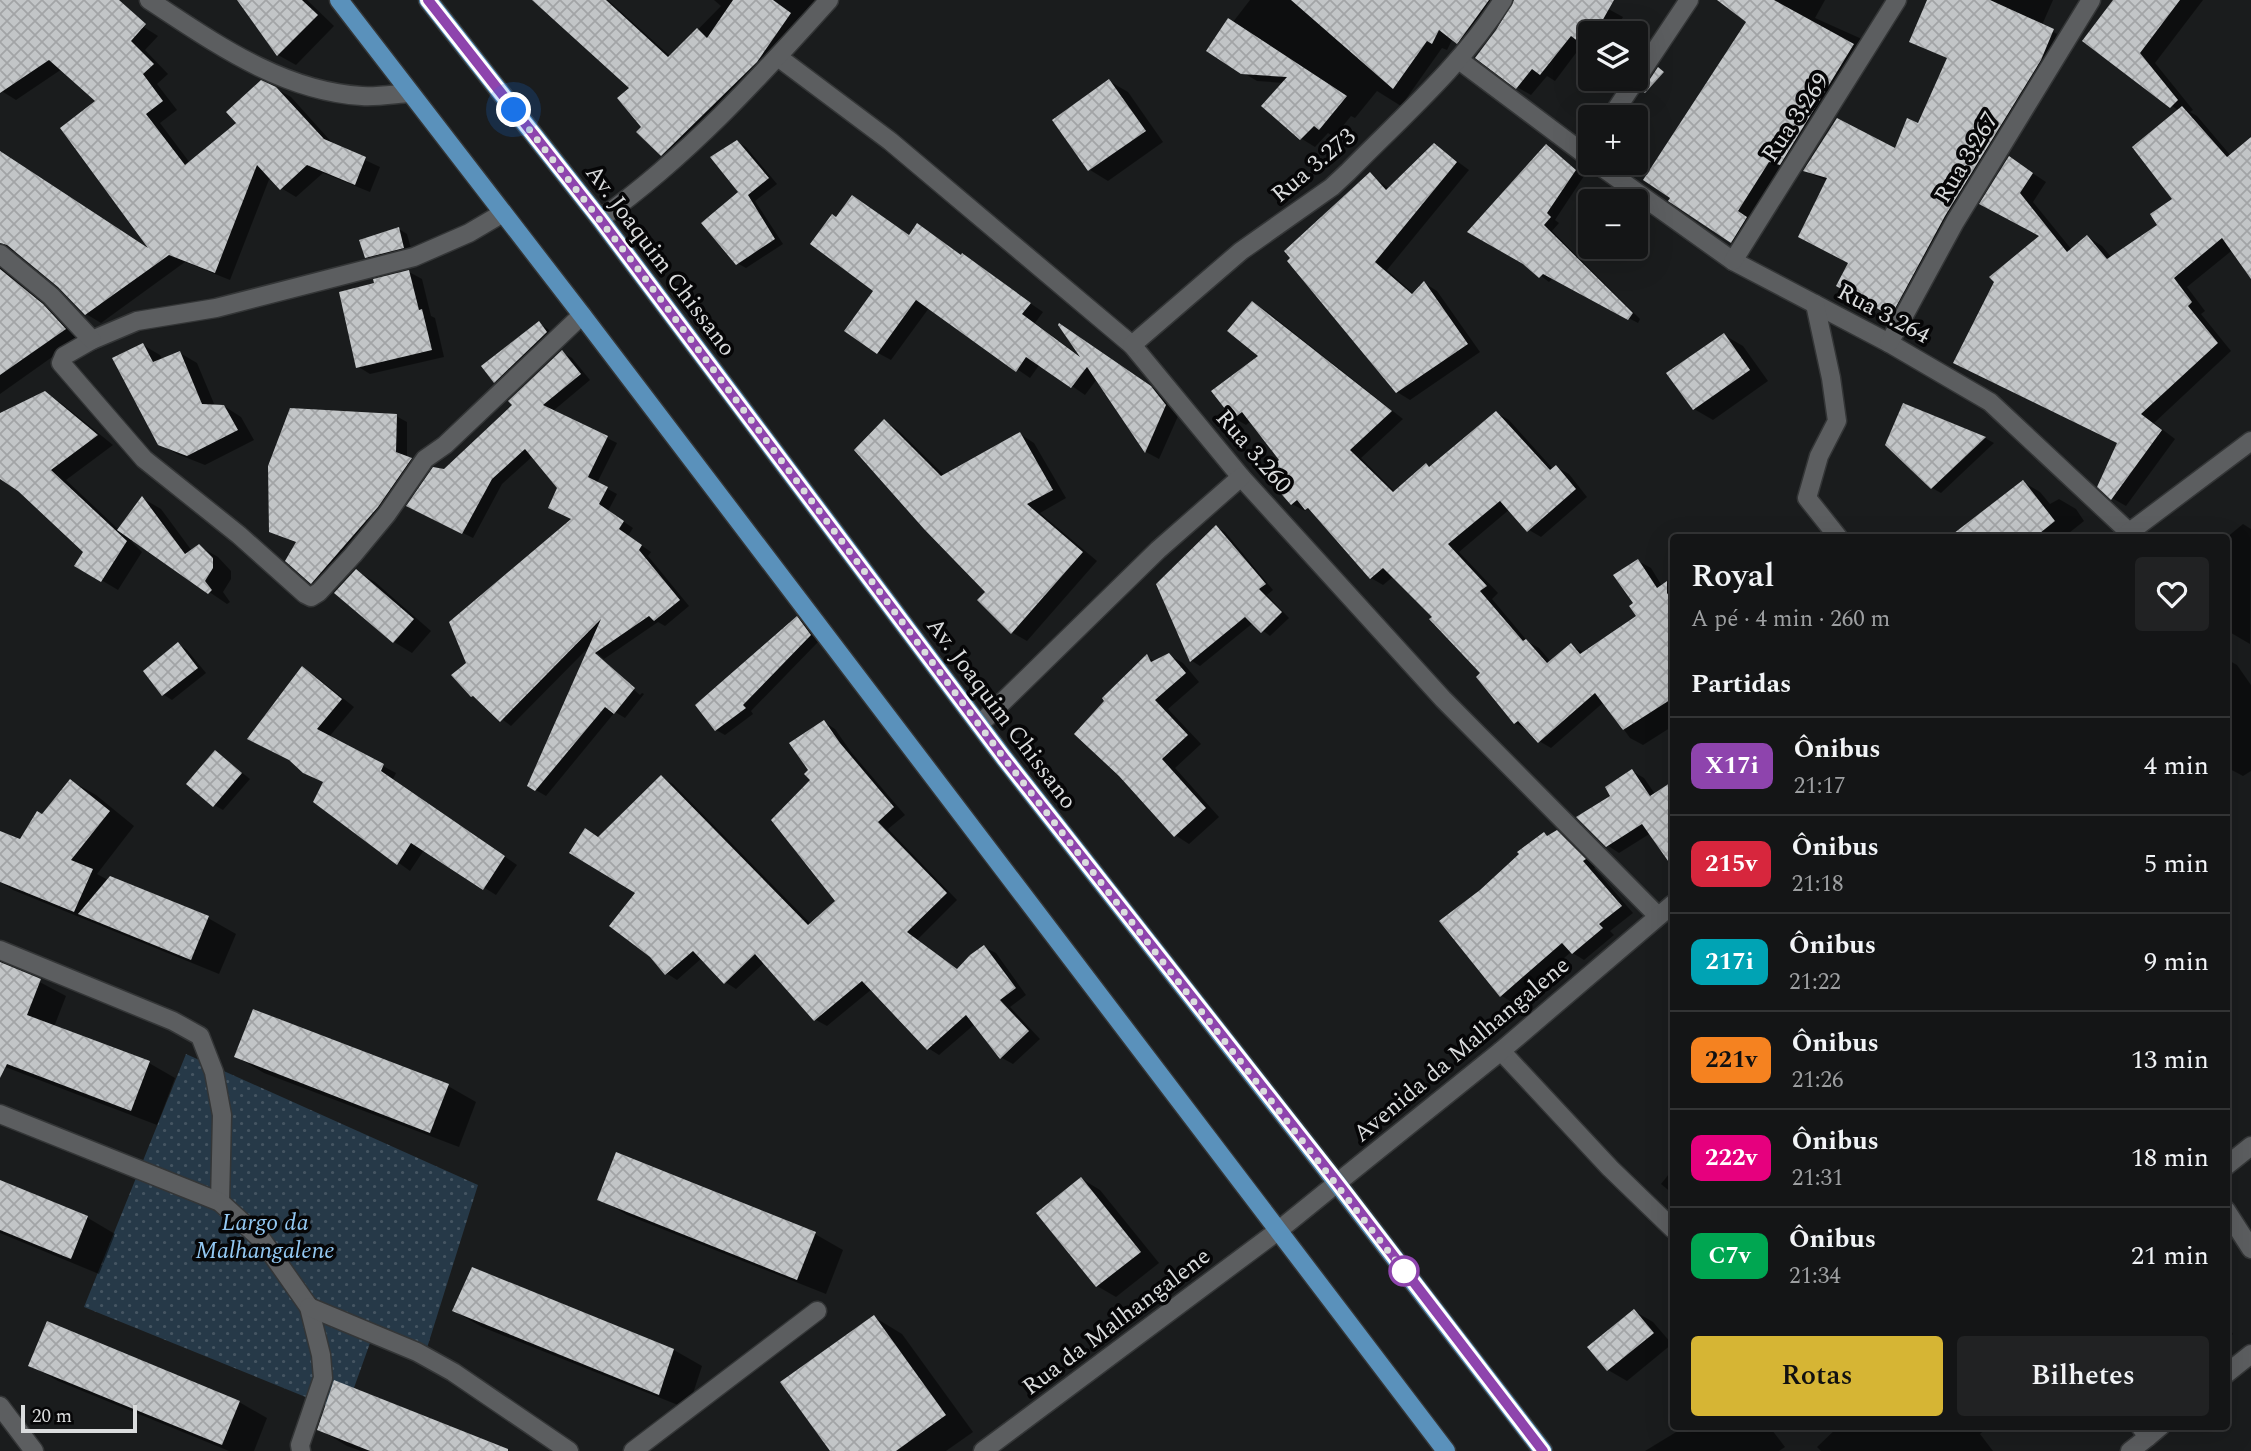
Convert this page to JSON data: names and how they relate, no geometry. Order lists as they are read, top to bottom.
{
  "streets": {
    "main road": ["Av. Joaquim Chissano"],
    "street": [
      "Rua 3.269",
      "Rua 3.267",
      "Rua 3.273",
      "Rua 3.264",
      "Rua 3.260",
      "Avenida da Malhangalene",
      "Rua da Malhangalene"
    ]
  },
  "crossings": [
    ["Rua 3.269", "Rua 3.264"],
    ["Rua 3.267", "Rua 3.264"],
    ["Rua 3.273", "Rua 3.264"],
    ["Rua 3.273", "Rua 3.260"],
    ["Av. Joaquim Chissano", "Avenida da Malhangalene"],
    ["Rua 3.260", "Avenida da Malhangalene"],
    ["Avenida da Malhangalene", "Rua da Malhangalene"]
  ],
  "parks": ["Largo da Malhangalene"],
  "lines": ["bus line X17i"],
  "scale_bar": "20 m",
  "page": {
    "map_buttons": ["+", "−"],
    "heading": [
      ["Royal", "A pé · 4 min · 260 m"],
      "Partidas"
    ],
    "list": [
      {
        "mark": "X17i",
        "name": "Ônibus",
        "note": "21:17",
        "value": "4 min"
      },
      {
        "mark": "215v",
        "name": "Ônibus",
        "note": "21:18",
        "value": "5 min"
      },
      {
        "mark": "217i",
        "name": "Ônibus",
        "note": "21:22",
        "value": "9 min"
      },
      {
        "mark": "221v",
        "name": "Ônibus",
        "note": "21:26",
        "value": "13 min"
      },
      {
        "mark": "222v",
        "name": "Ônibus",
        "note": "21:31",
        "value": "18 min"
      },
      {
        "mark": "C7v",
        "name": "Ônibus",
        "note": "21:34",
        "value": "21 min"
      }
    ],
    "buttons": ["Rotas", "Bilhetes"],
    "scale": "20 m"
  }
}
